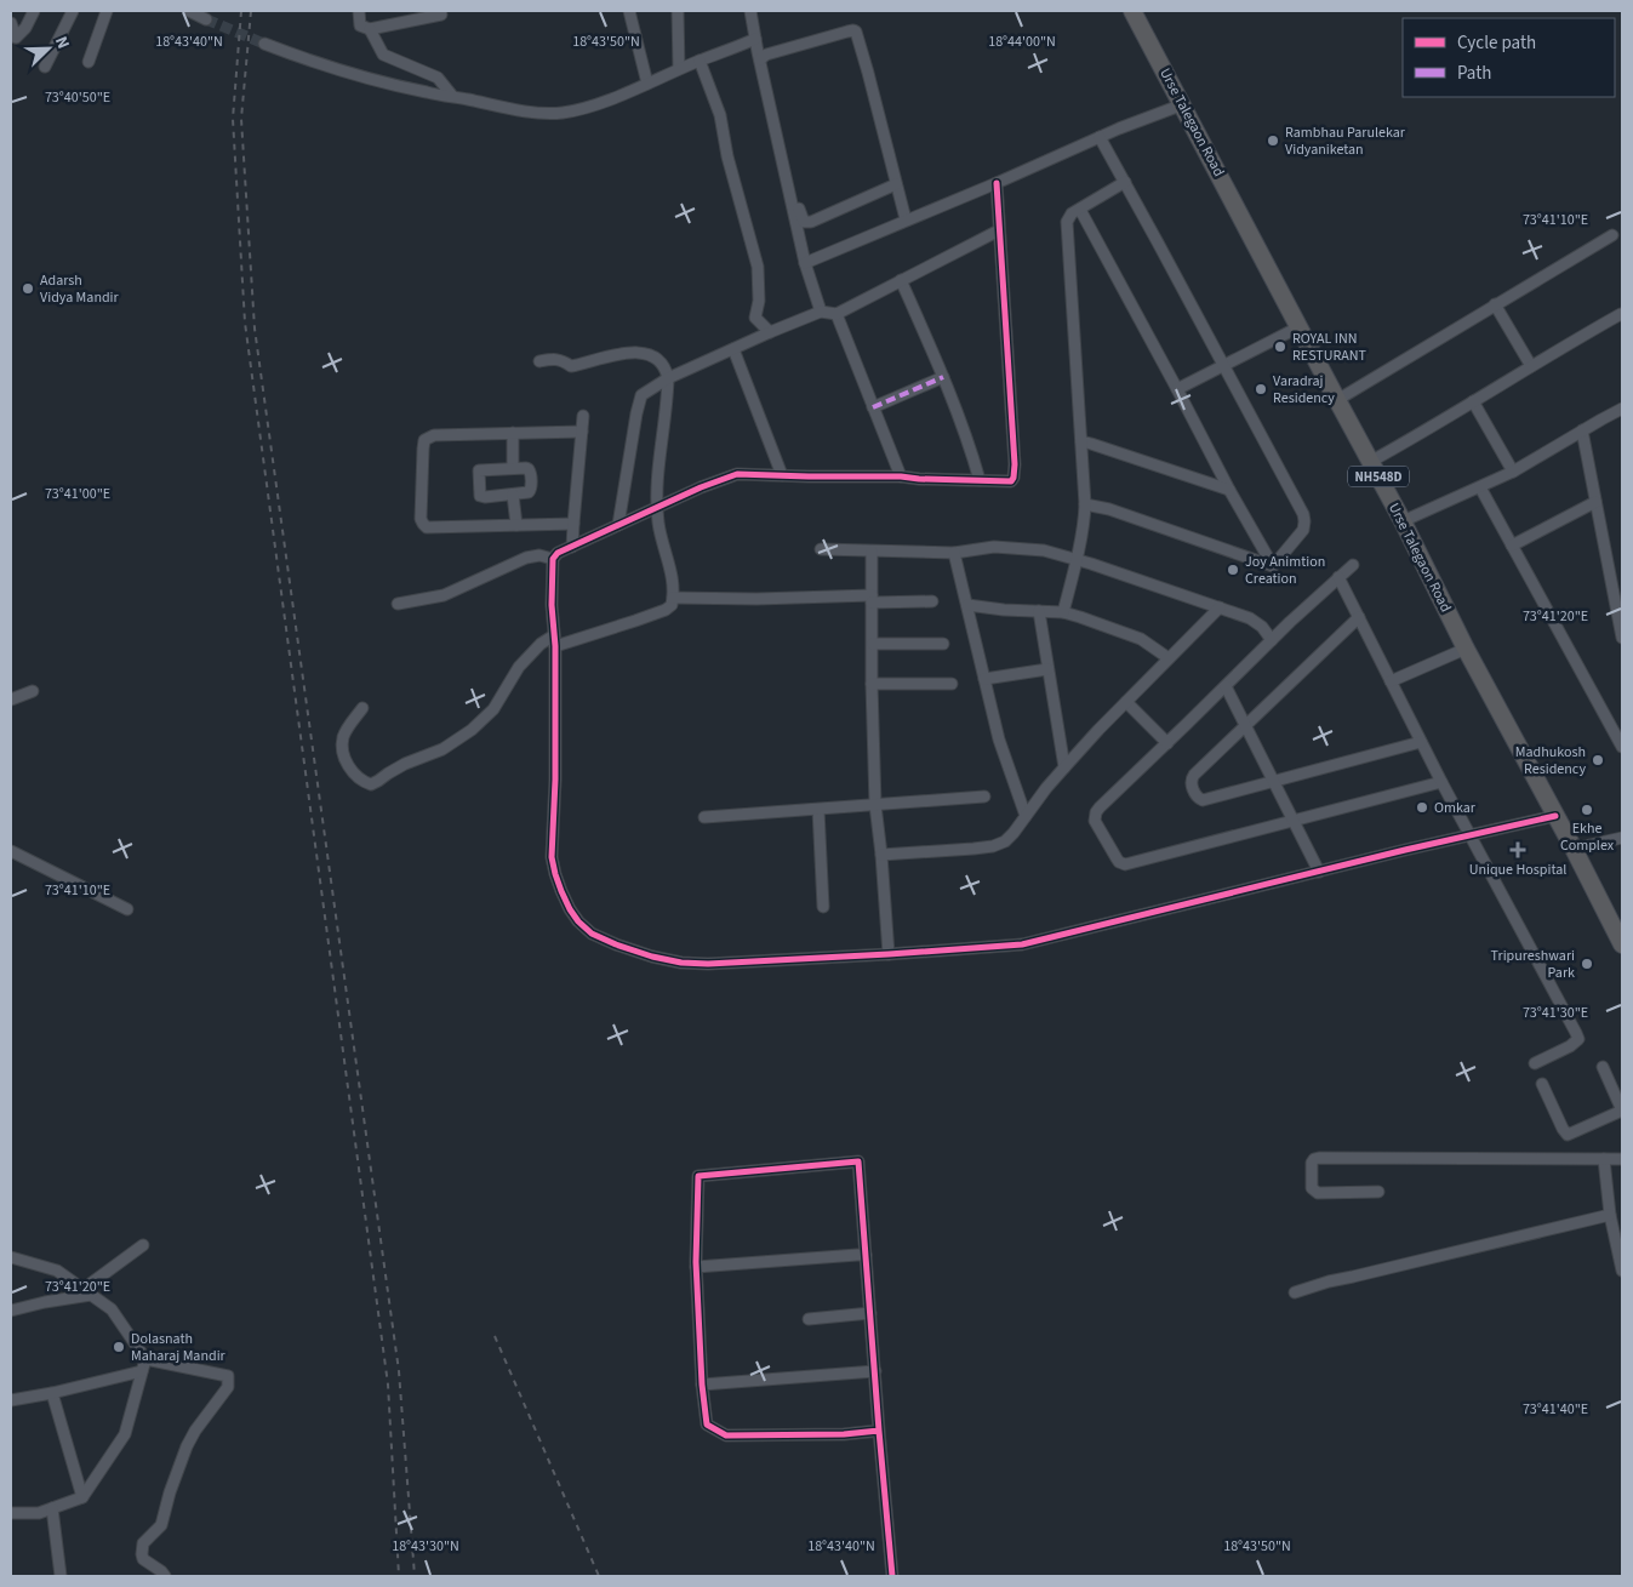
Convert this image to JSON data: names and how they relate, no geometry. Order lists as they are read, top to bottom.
{
  "streets": {
    "highway": ["Urse Talegaon Road", "NH548D"]
  },
  "places": {
    "other": [
      "Rambhau Parulekar Vidyaniketan",
      "Adarsh Vidya Mandir",
      "ROYAL INN RESTURANT",
      "Varadraj Residency",
      "Joy Animtion Creation",
      "Madhukosh Residency",
      "Omkar",
      "Ekhe Complex",
      "Tripureshwari Park",
      "Dolasnath Maharaj Mandir"
    ],
    "health": ["Unique Hospital"]
  },
  "legend": ["Cycle path", "Path"],
  "north": "top right",
  "coordinates": [
    "18°44'00\"N",
    "18°43'40\"N",
    "18°43'50\"N",
    "73°40'50\"E",
    "73°41'10\"E",
    "73°41'00\"E",
    "73°41'20\"E",
    "73°41'30\"E",
    "73°41'40\"E",
    "18°43'30\"N"
  ]
}
